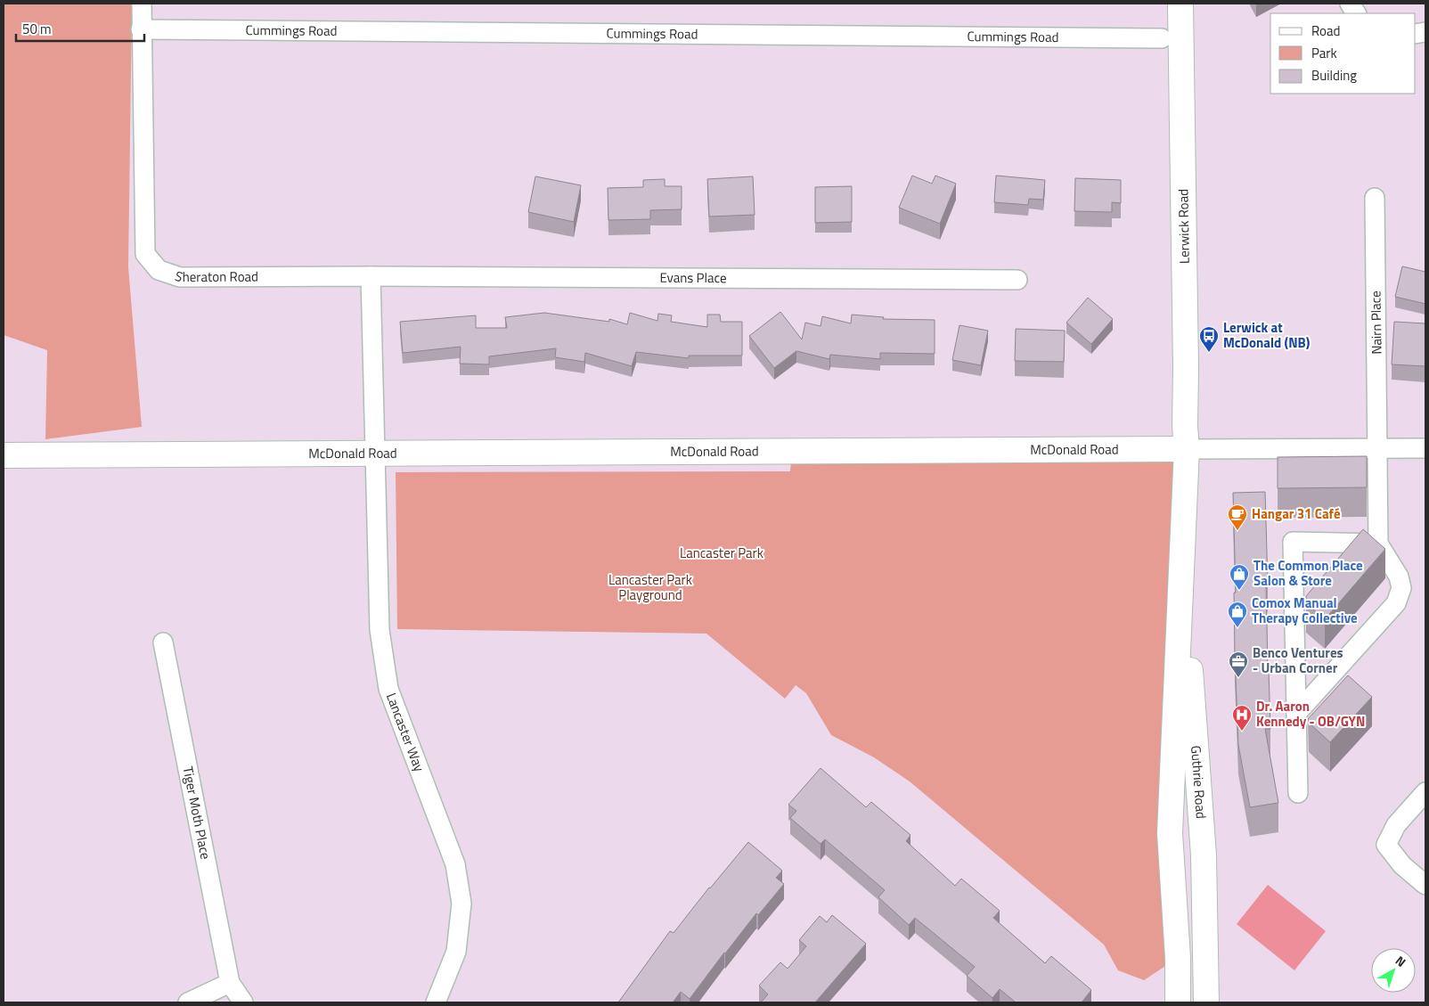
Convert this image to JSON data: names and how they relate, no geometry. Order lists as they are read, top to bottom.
{
  "streets": {
    "main road": ["Lerwick Road", "McDonald Road", "Guthrie Road"],
    "street": [
      "Cummings Road",
      "Sheraton Road",
      "Evans Place",
      "Nairn Place",
      "Lancaster Way",
      "Tiger Moth Place"
    ]
  },
  "crossings": [
    ["Cummings Road", "Sheraton Road"],
    ["Lerwick Road", "McDonald Road"],
    ["Lerwick Road", "Guthrie Road"],
    ["Sheraton Road", "Evans Place"],
    ["Nairn Place", "McDonald Road"],
    ["McDonald Road", "Lancaster Way"],
    ["McDonald Road", "Guthrie Road"]
  ],
  "parks": ["Lancaster Park", "Lancaster Park Playground"],
  "places": {
    "bus stop": ["Lerwick at McDonald (NB)"],
    "cafe": ["Hangar 31 Café"],
    "shop": ["The Common Place Salon & Store", "Comox Manual Therapy Collective"],
    "office": ["Benco Ventures - Urban Corner"],
    "hospital": ["Dr. Aaron Kennedy - OB/GYN"]
  },
  "legend": ["Road", "Park", "Building"],
  "scale_bar": "50 m",
  "north": "top right"
}
